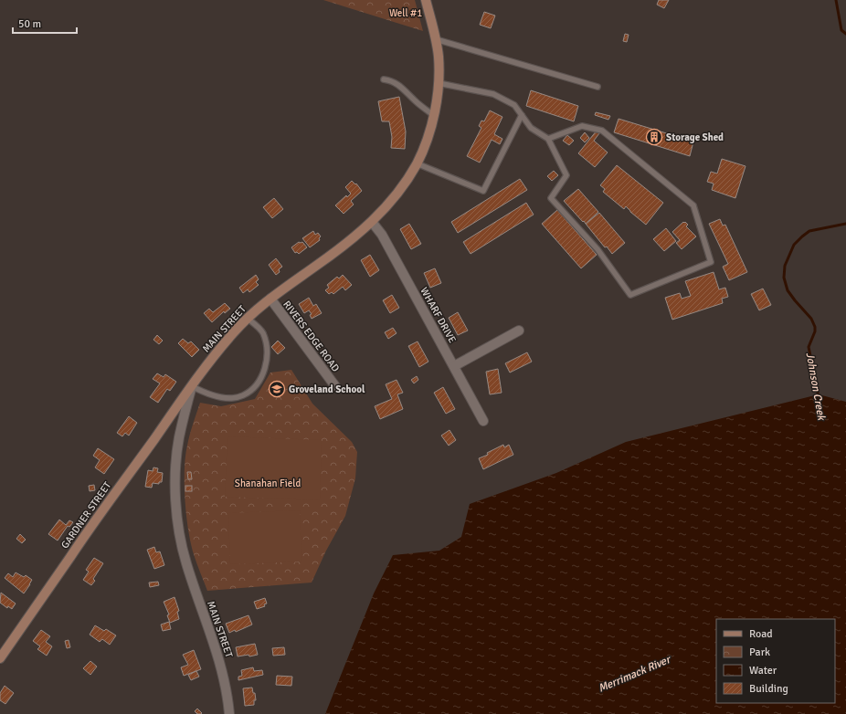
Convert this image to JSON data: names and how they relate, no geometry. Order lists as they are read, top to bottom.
{
  "streets": {
    "main road": ["MAIN STREET", "GARDNER STREET"],
    "street": ["WHARF DRIVE", "RIVERS EDGE ROAD"]
  },
  "crossings": [
    ["WHARF DRIVE", "MAIN STREET"],
    ["MAIN STREET", "RIVERS EDGE ROAD"],
    ["MAIN STREET", "GARDNER STREET"]
  ],
  "water": ["Johnson Creek", "Merrimack River"],
  "parks": ["Well #1", "Shanahan Field"],
  "places": {
    "building": ["Storage Shed"],
    "school or university": ["Groveland School"]
  },
  "legend": [
    "Road",
    "Park",
    "Water",
    "Building"
  ],
  "scale_bar": "50 m"
}
